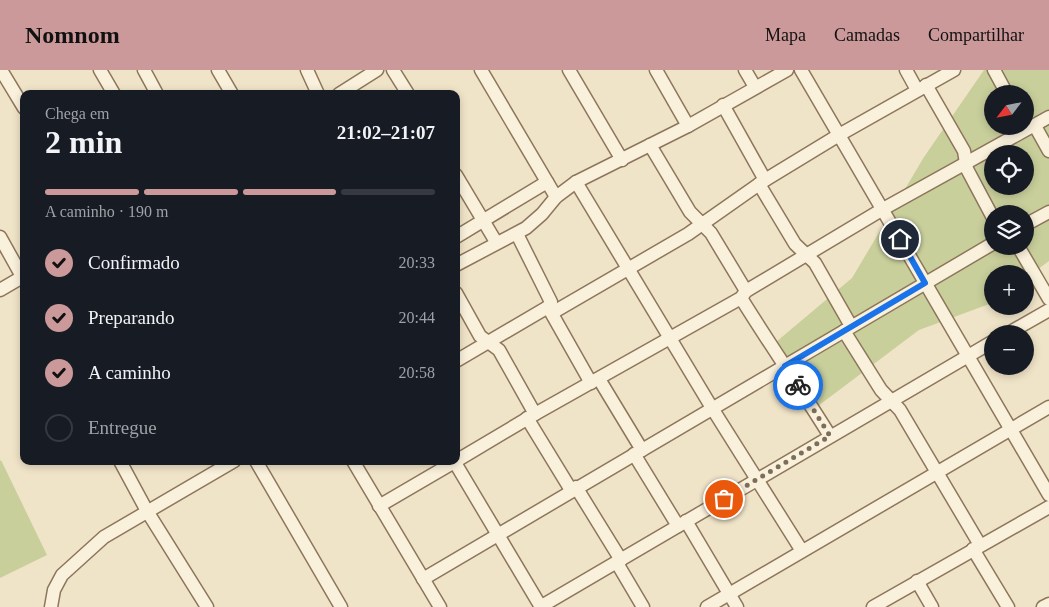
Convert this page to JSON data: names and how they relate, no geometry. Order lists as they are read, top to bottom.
{
  "north": "bottom left",
  "page": {
    "header": "Nomnom",
    "nav": ["Mapa", "Camadas", "Compartilhar"],
    "map_buttons": ["+", "−"],
    "heading": ["2 min", "Chega em", "21:02–21:07"],
    "bar": "A caminho · 190 m",
    "list": [
      ["Confirmado", "20:33"],
      ["Preparando", "20:44"],
      ["A caminho", "20:58"],
      "Entregue"
    ]
  }
}
